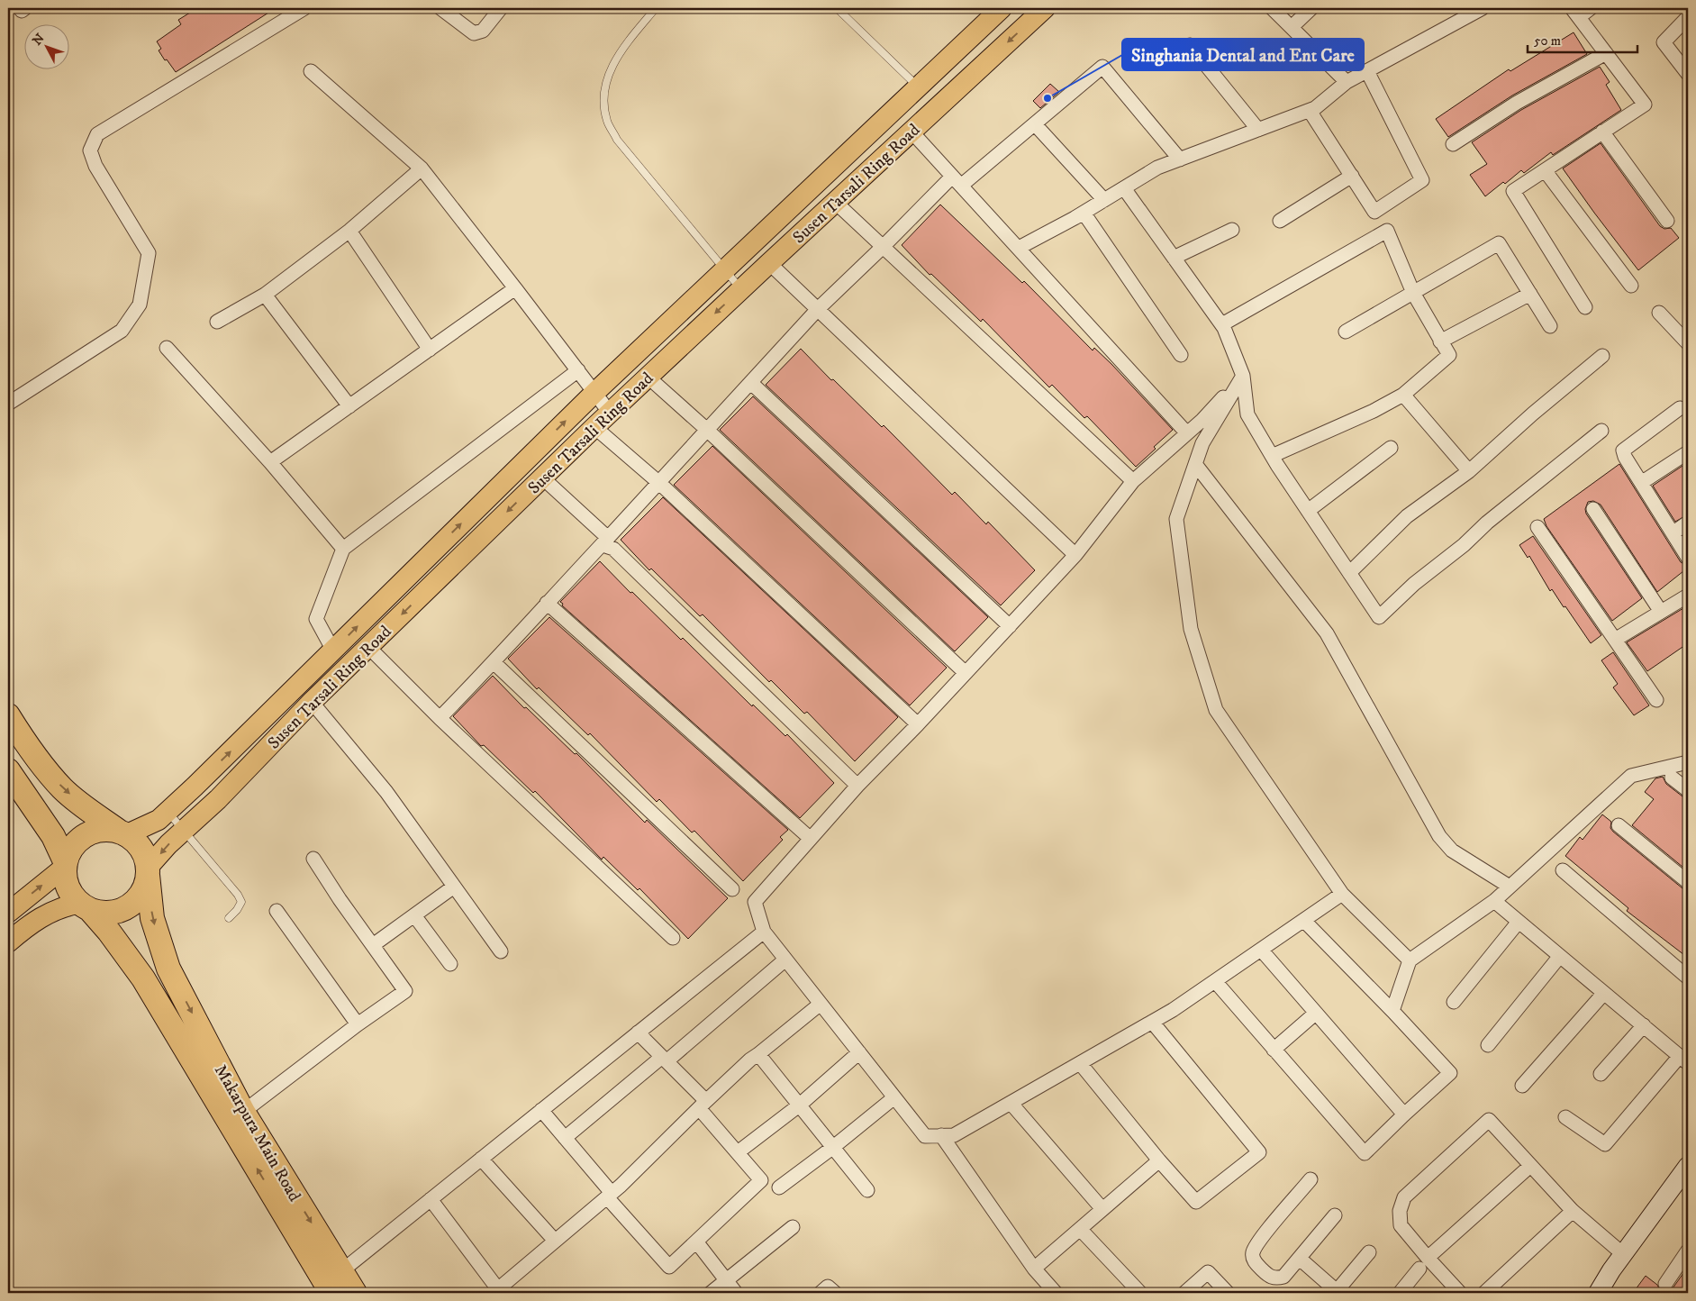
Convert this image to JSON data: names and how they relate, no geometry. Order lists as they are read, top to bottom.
{
  "streets": {
    "highway": ["Makarpura Main Road"],
    "main road": ["Susen Tarsali Ring Road"]
  },
  "crossings": [
    ["Susen Tarsali Ring Road", "Makarpura Main Road"]
  ],
  "places": ["Singhania Dental and Ent Care"],
  "scale_bar": "50 m",
  "north": "top left"
}
